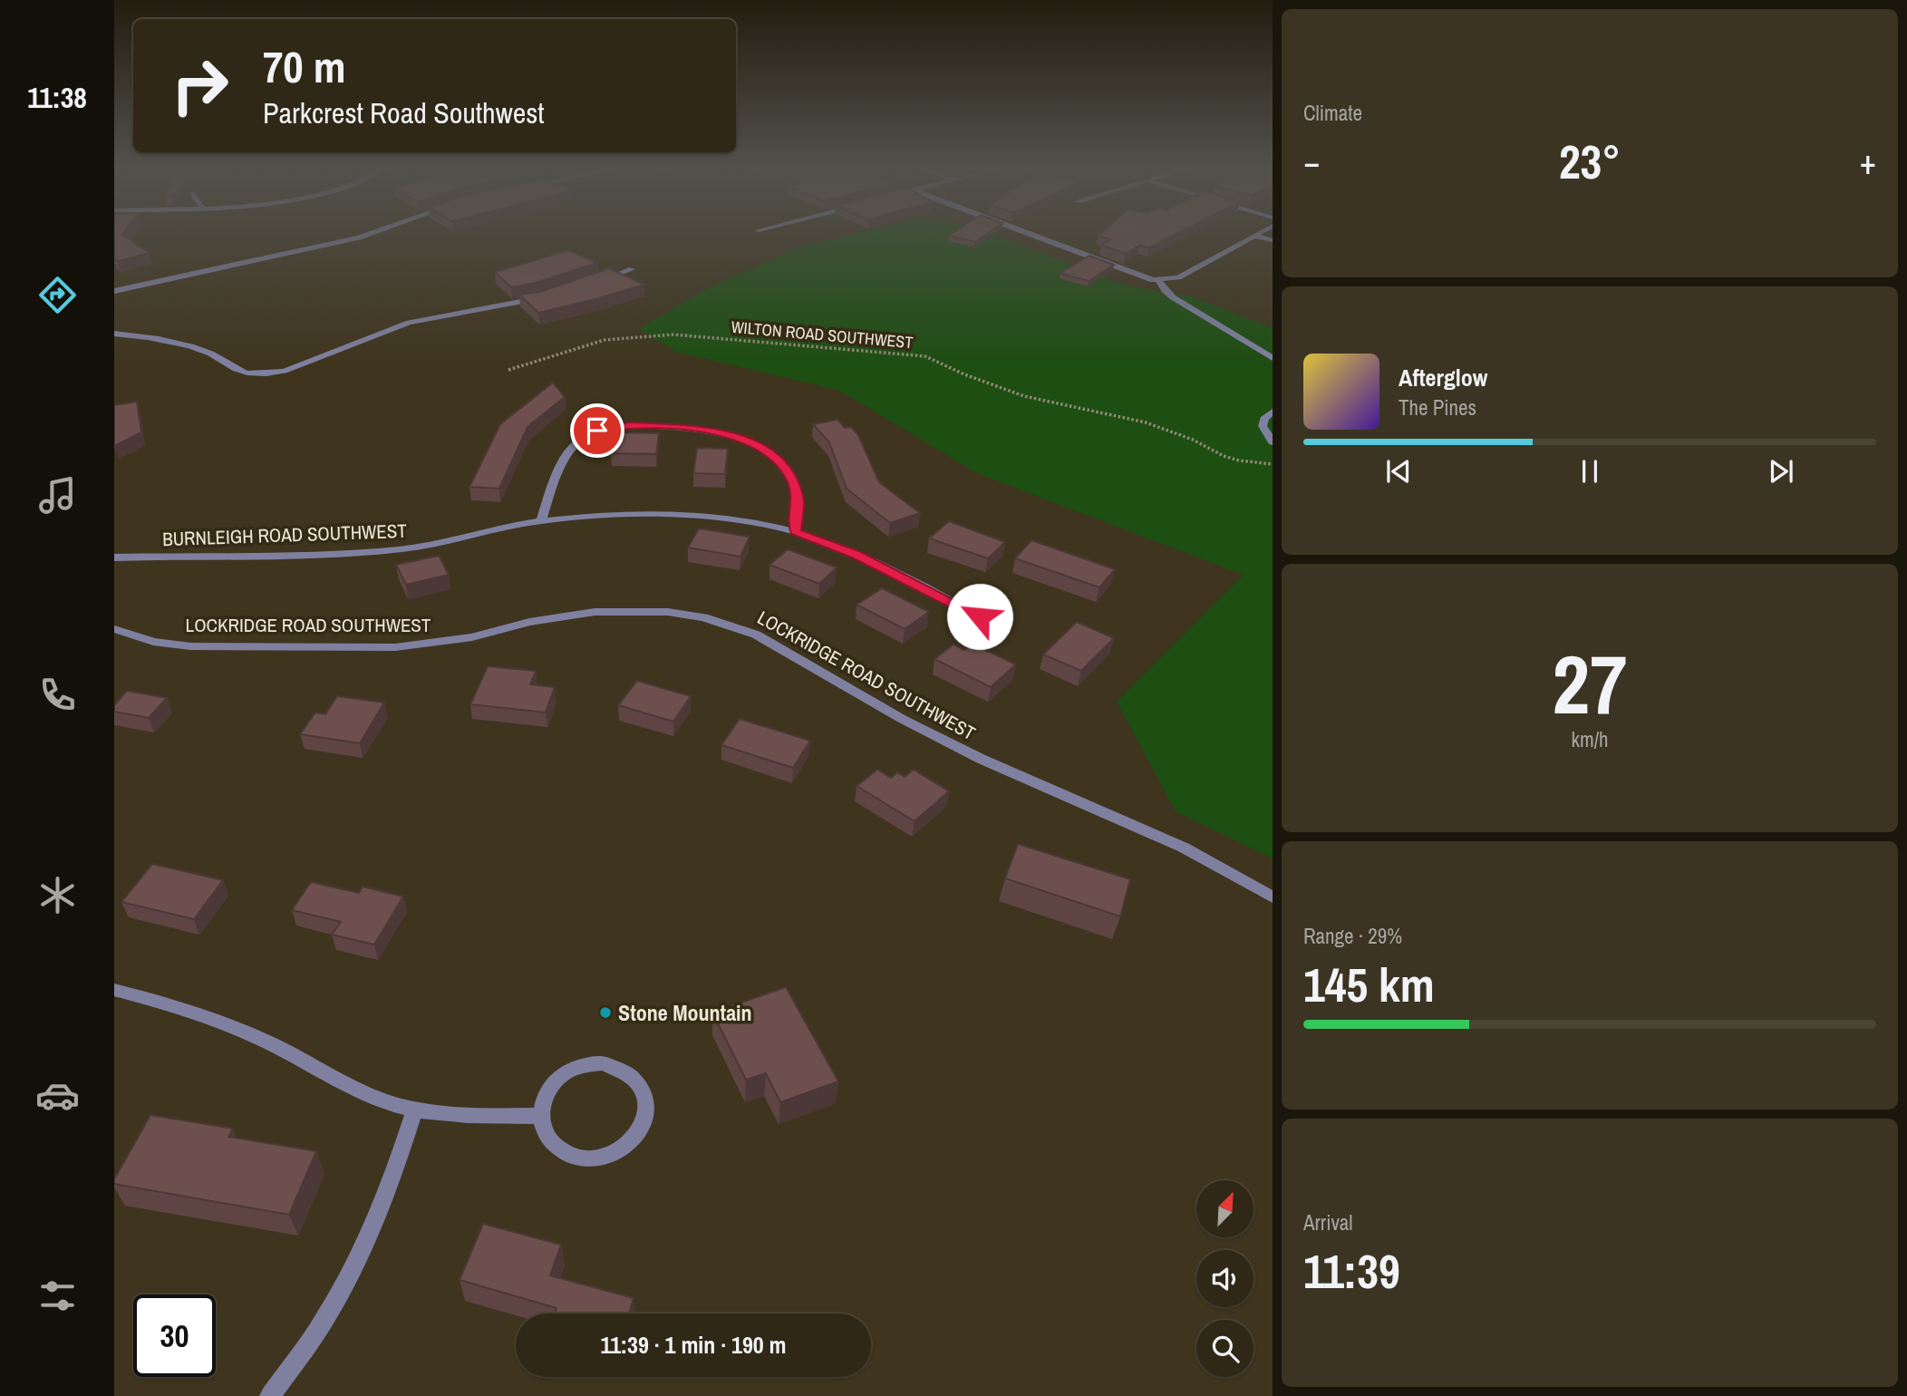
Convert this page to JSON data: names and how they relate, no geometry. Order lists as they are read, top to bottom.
{
  "streets": {
    "street": ["BURNLEIGH ROAD SOUTHWEST", "LOCKRIDGE ROAD SOUTHWEST"],
    "path": ["WILTON ROAD SOUTHWEST"]
  },
  "places": ["Stone Mountain"],
  "north": "top right",
  "page": {
    "tabs": "11:38",
    "tile": [
      "Climate",
      ["27", "km/h"],
      ["Range · 29%", "145 km"],
      ["Arrival", "11:39"]
    ],
    "turn": ["70 m", "Parkcrest Road Southwest"],
    "heat": ["−", "23°", "+"],
    "song": ["Afterglow", "The Pines"],
    "limit": "30",
    "trip": "11:39 · 1 min · 190 m"
  }
}
